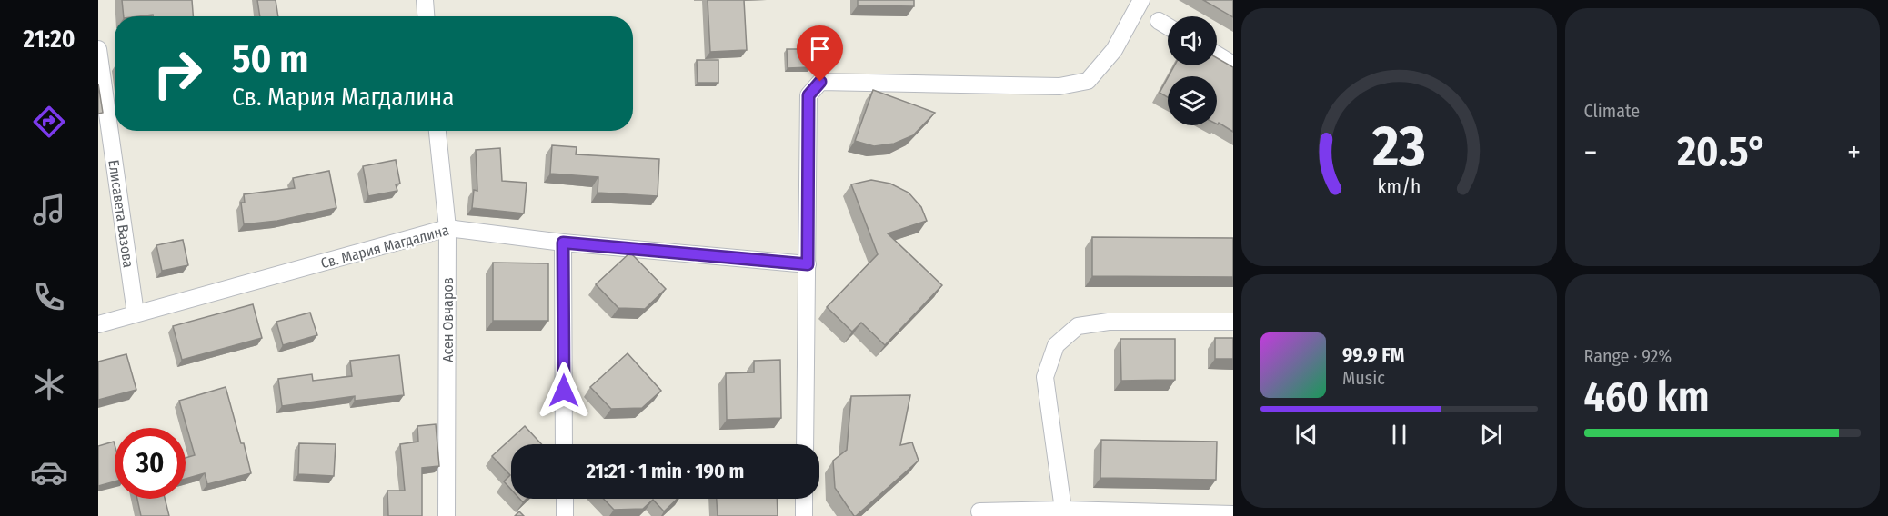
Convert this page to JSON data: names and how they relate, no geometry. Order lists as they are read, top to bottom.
{
  "streets": {
    "street": ["Елисавета Вазова", "Св. Мария Магдалина", "Асен Овчаров"]
  },
  "crossings": [
    ["Елисавета Вазова", "Св. Мария Магдалина"],
    ["Св. Мария Магдалина", "Асен Овчаров"]
  ],
  "page": {
    "tabs": "21:20",
    "tile": [
      "Climate",
      ["Range · 92%", "460 km"]
    ],
    "turn": ["50 m", "Св. Мария Магдалина"],
    "heat": ["−", "20.5°", "+"],
    "song": ["99.9 FM", "Music"],
    "limit": "30",
    "trip": "21:21 · 1 min · 190 m",
    "gauge": ["23", "km/h"]
  }
}
